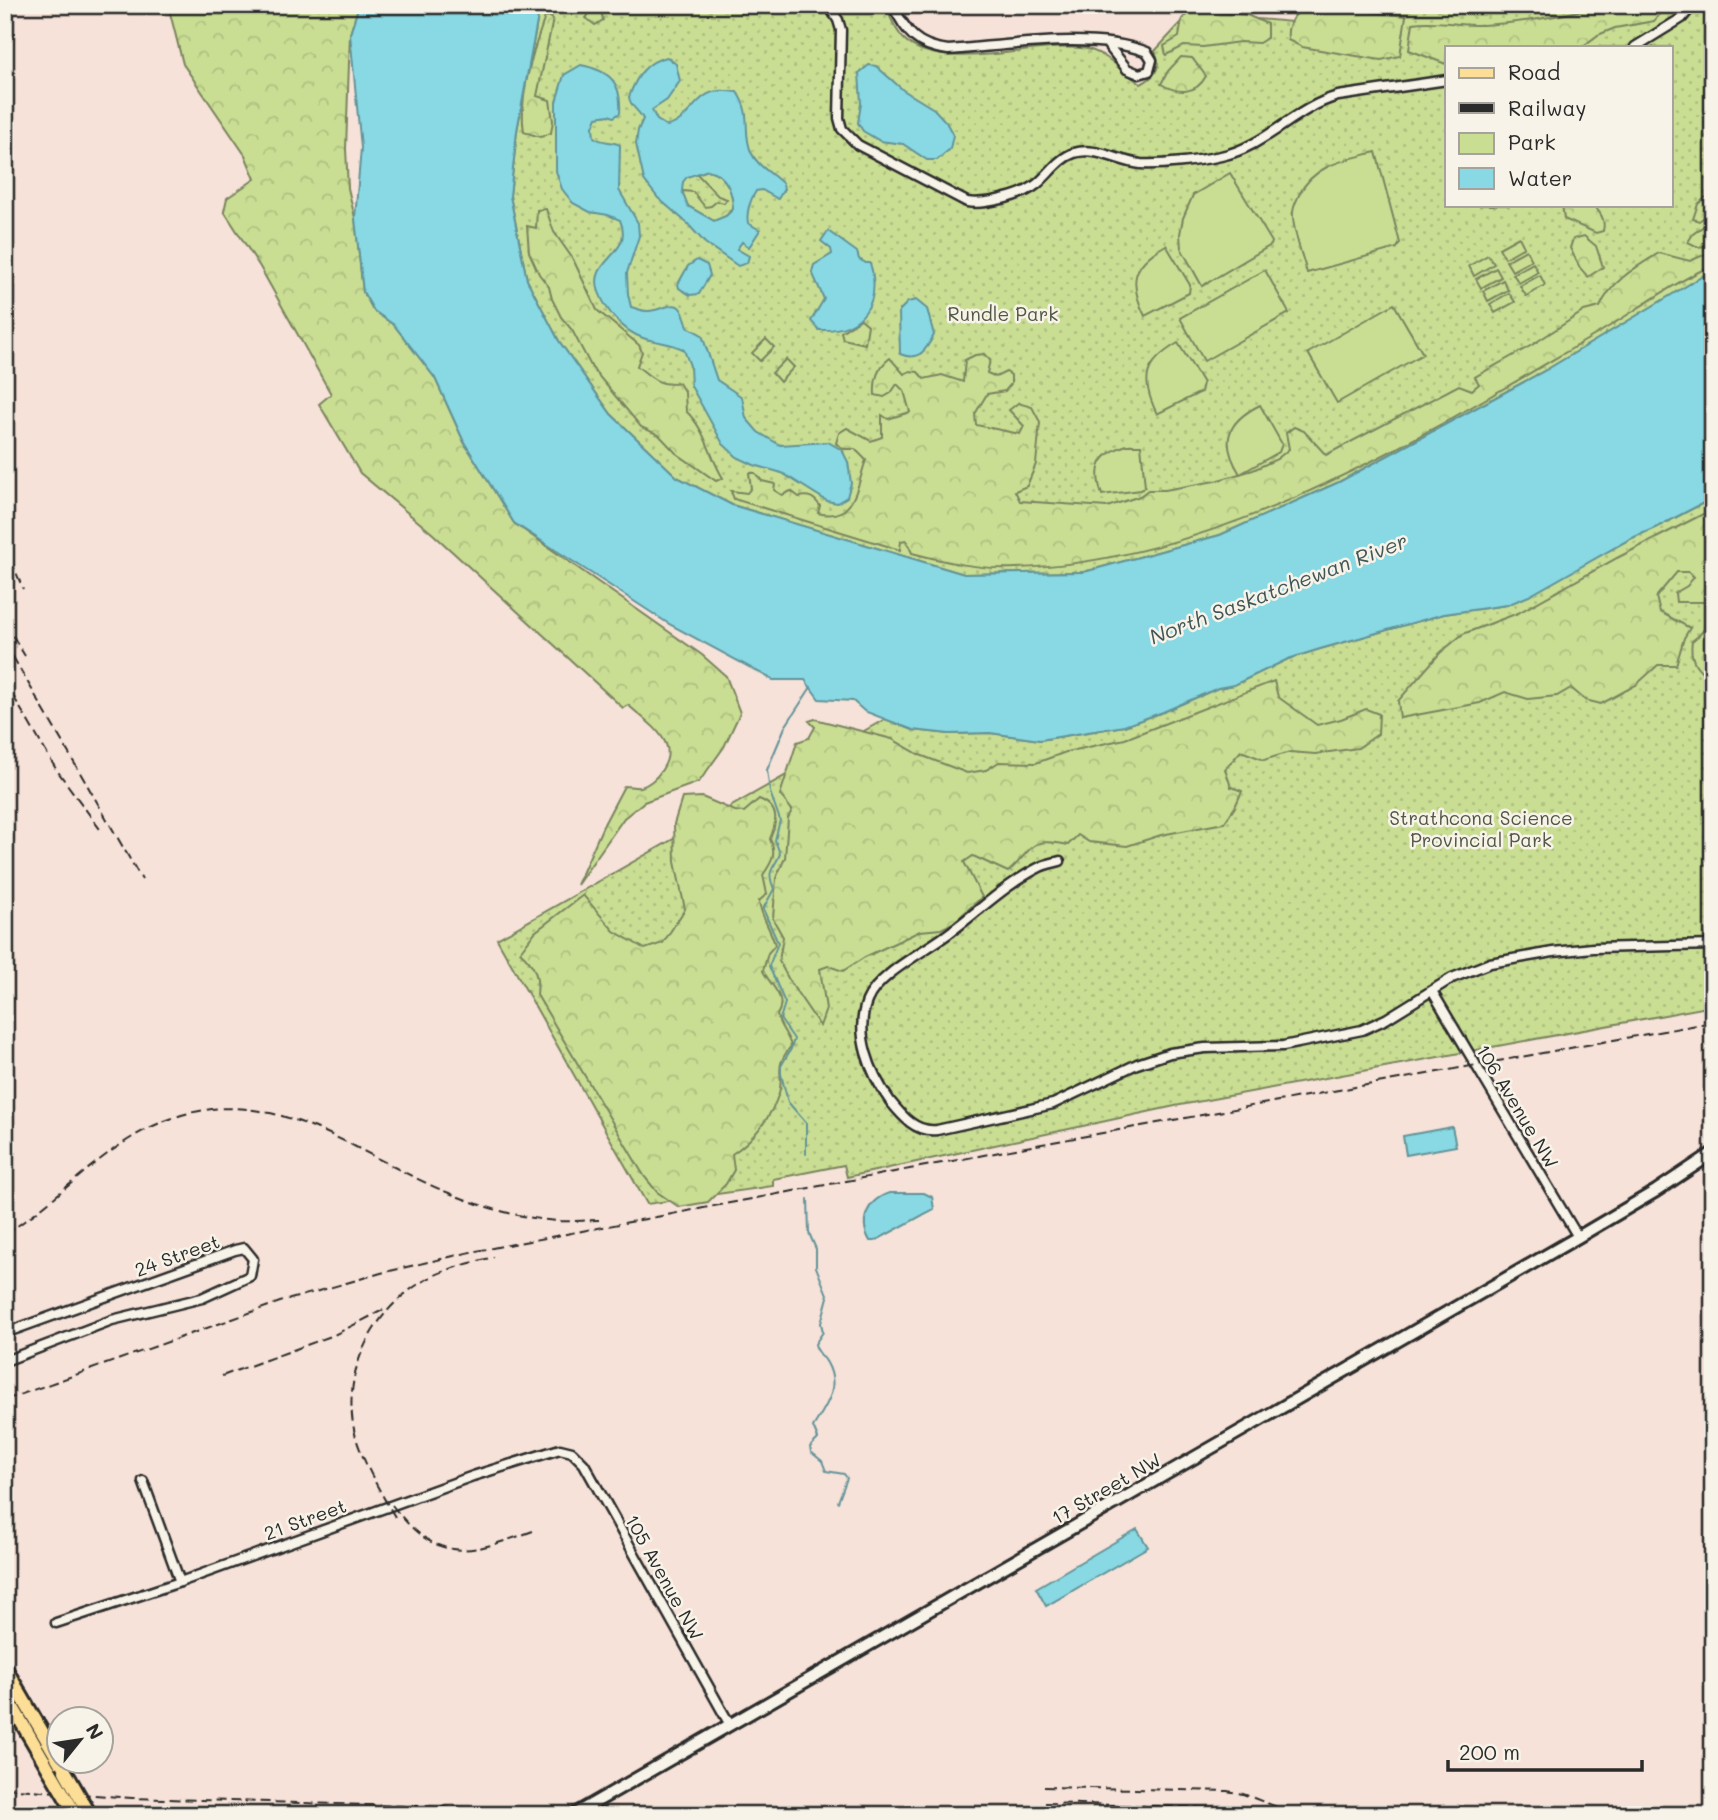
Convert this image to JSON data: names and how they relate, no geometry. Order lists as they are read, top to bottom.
{
  "streets": {
    "main road": ["17 Street NW"],
    "street": [
      "106 Avenue NW",
      "24 Street",
      "21 Street",
      "105 Avenue NW"
    ]
  },
  "crossings": [
    ["106 Avenue NW", "17 Street NW"],
    ["17 Street NW", "105 Avenue NW"],
    ["21 Street", "105 Avenue NW"]
  ],
  "water": ["North Saskatchewan River"],
  "parks": ["Rundle Park", "Strathcona Science Provincial Park"],
  "legend": [
    "Road",
    "Railway",
    "Park",
    "Water"
  ],
  "scale_bar": "200 m",
  "north": "top right"
}
